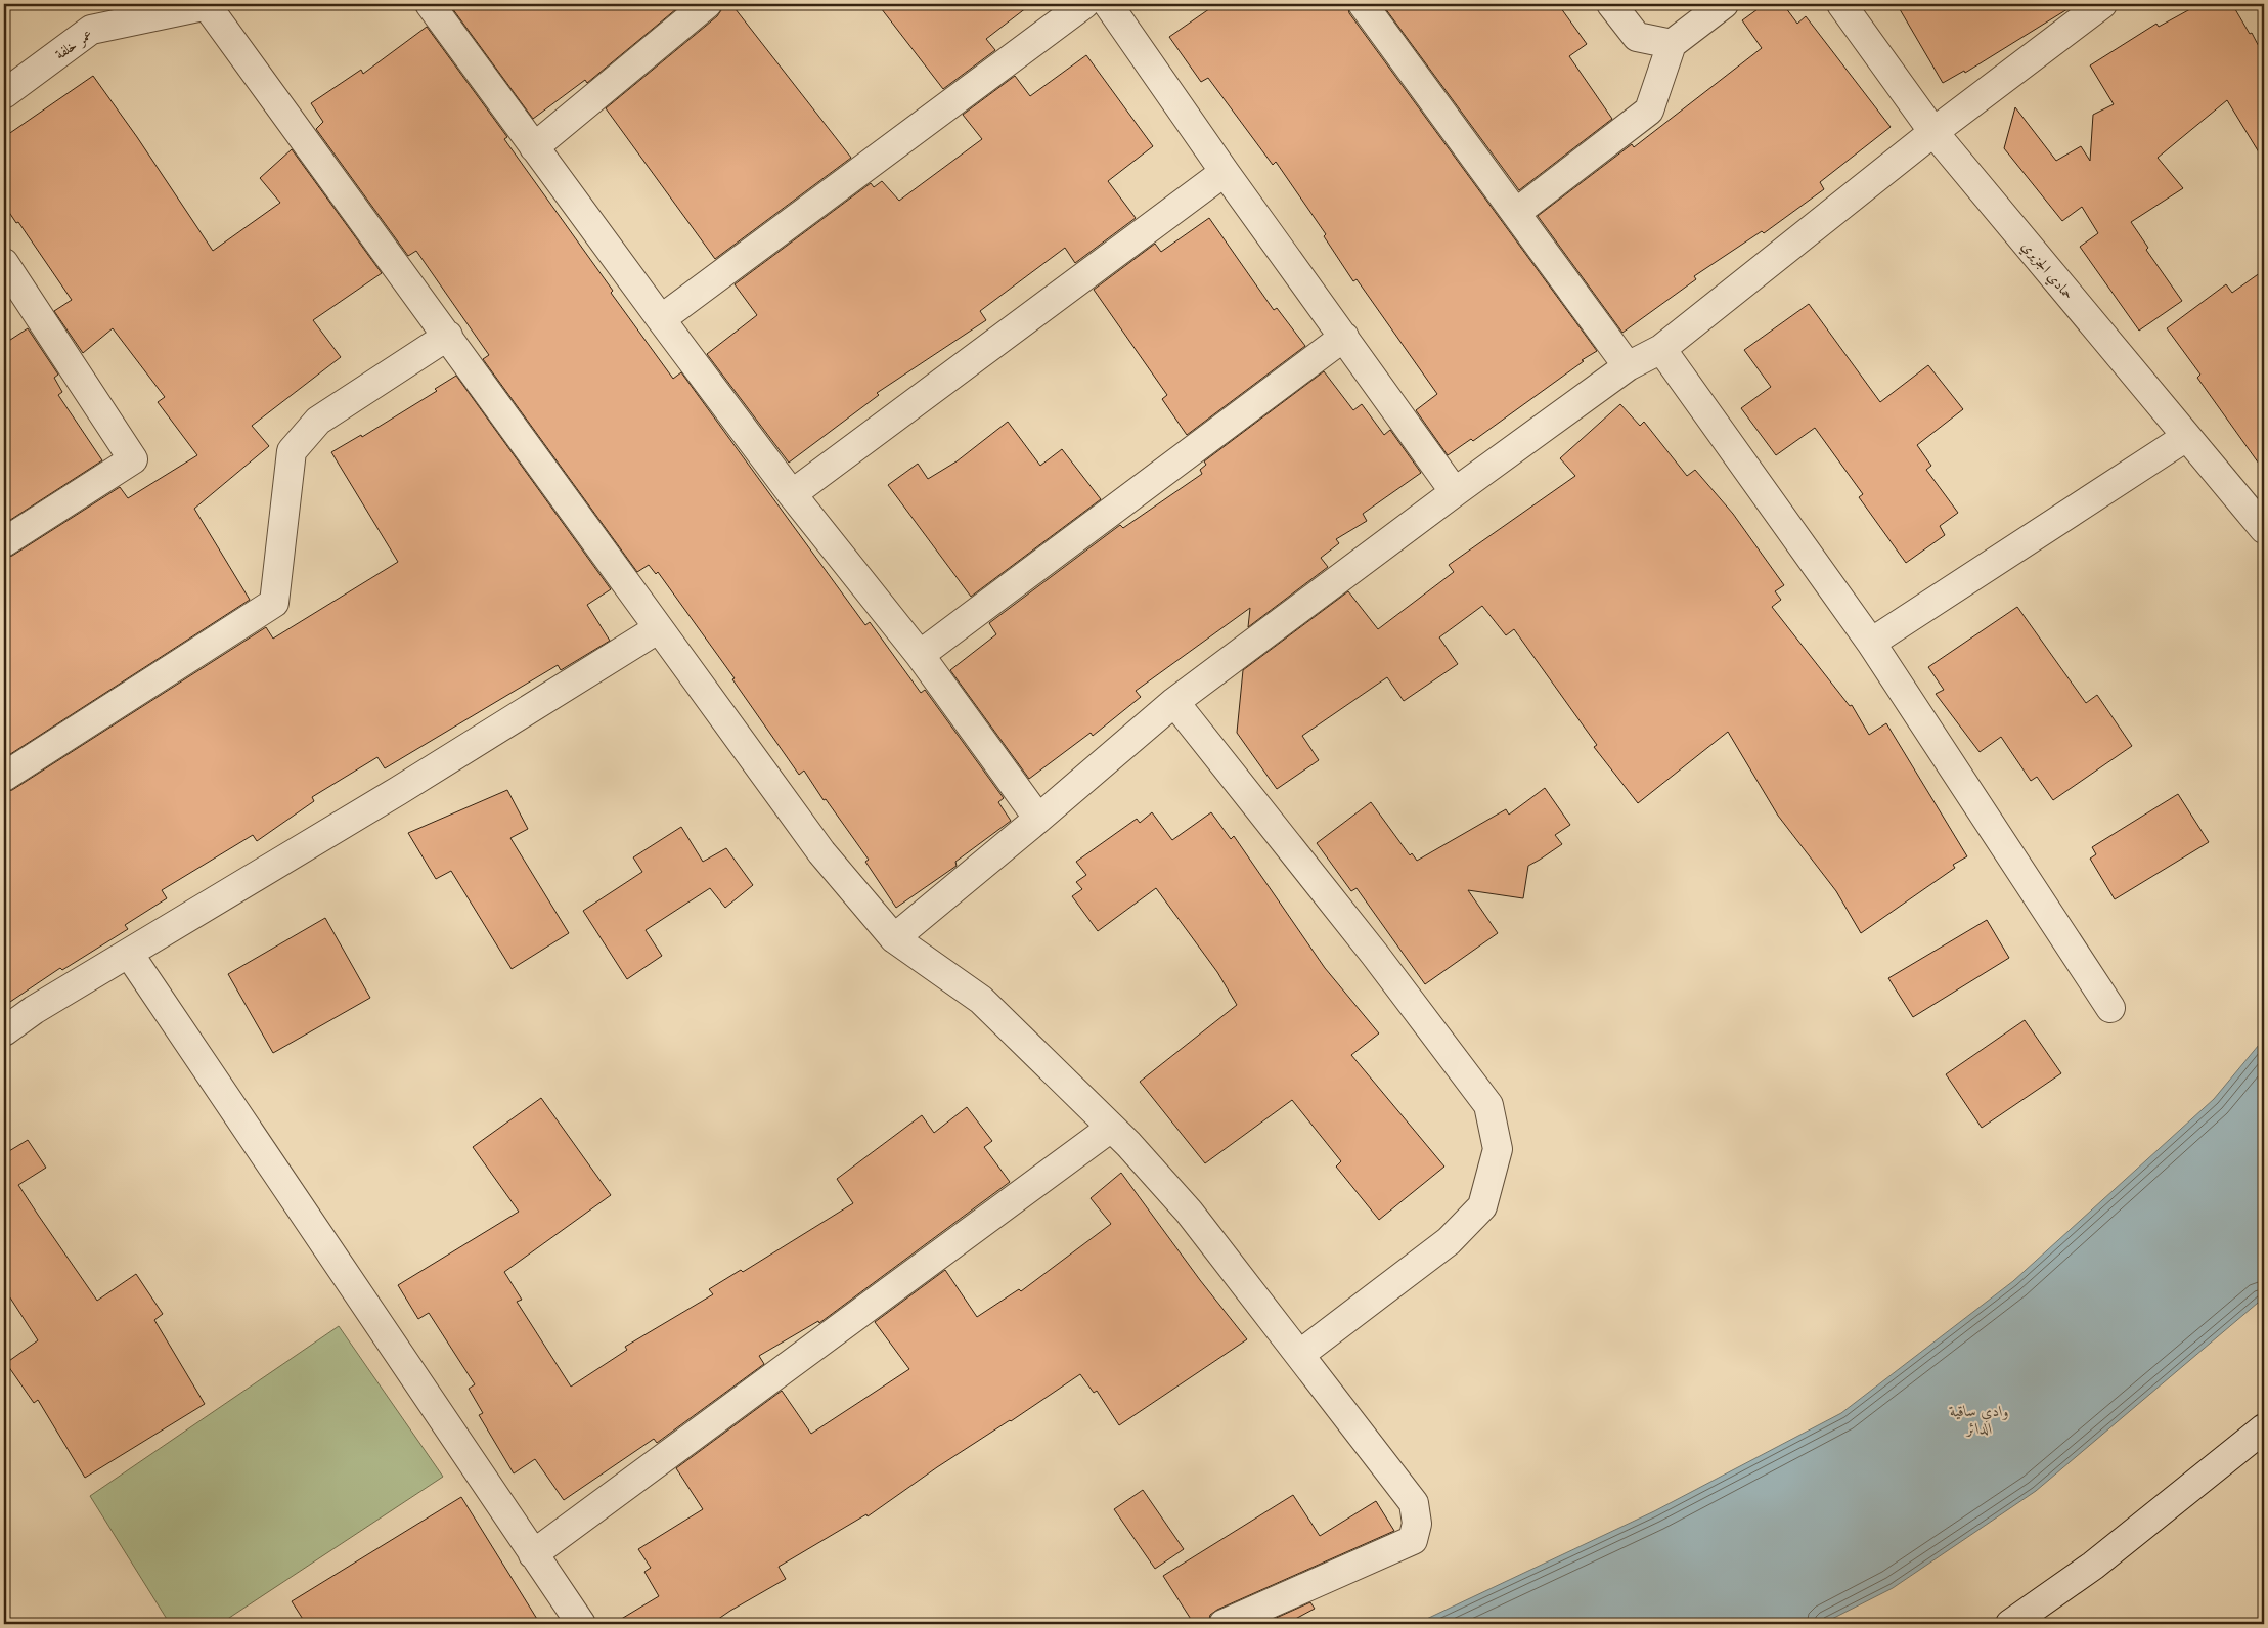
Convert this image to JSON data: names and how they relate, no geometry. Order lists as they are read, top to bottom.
{
  "streets": {
    "street": ["عمر خلفة", "حمادي الجزيري"]
  },
  "water": ["وادي ساقية الدائر"]
}
